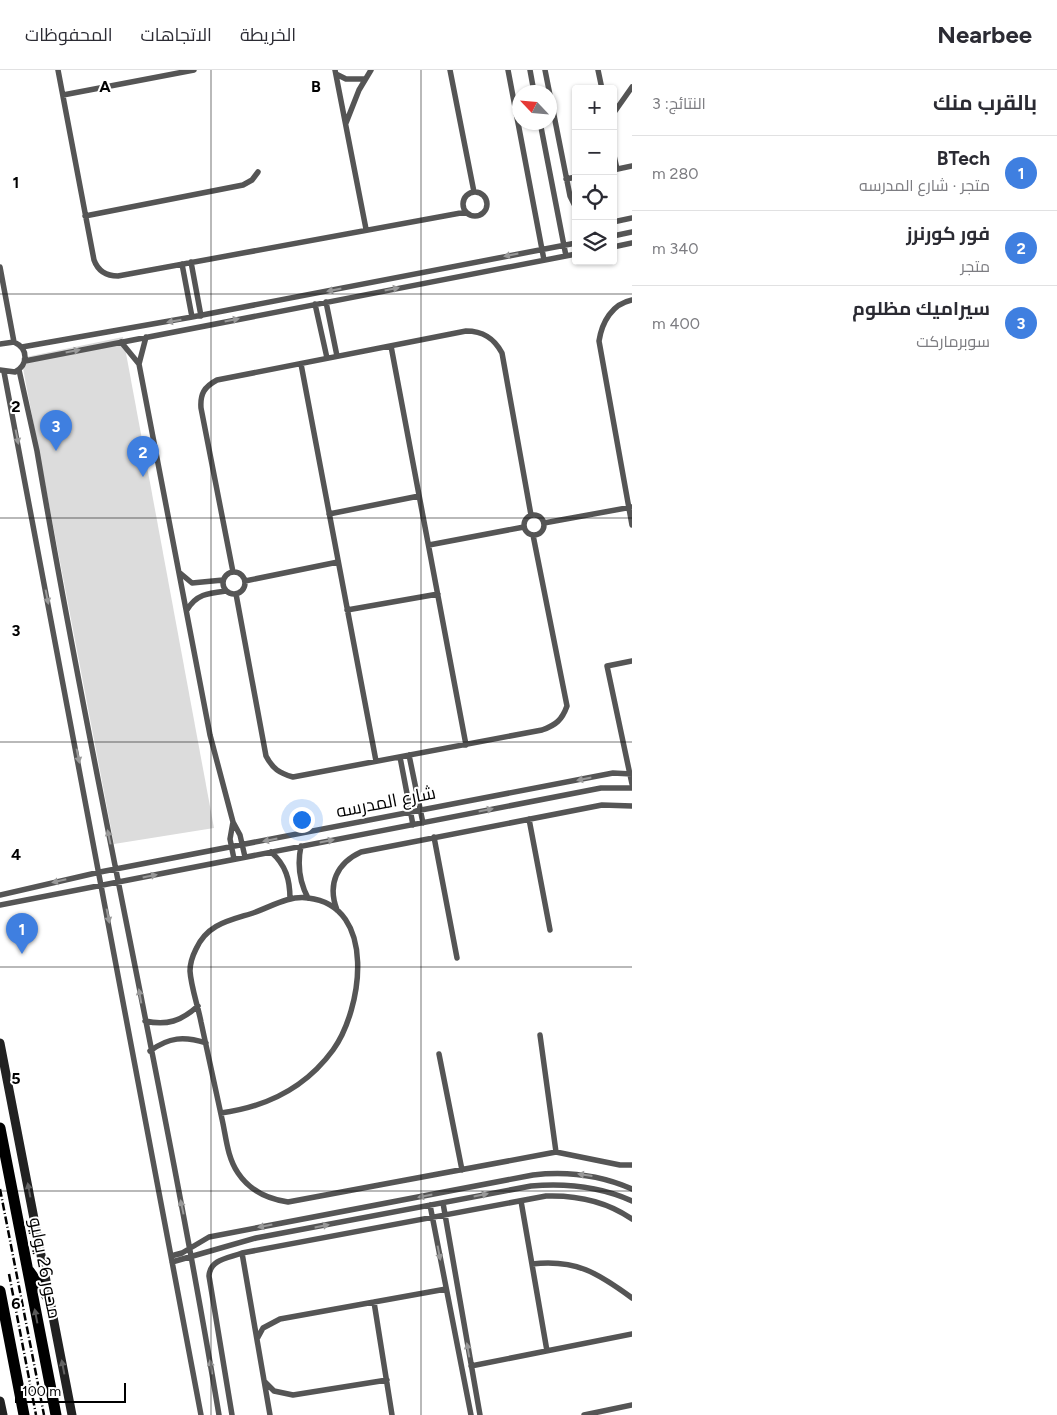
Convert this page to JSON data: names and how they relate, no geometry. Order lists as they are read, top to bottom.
{
  "streets": {
    "highway": ["محور 26 يوليو"],
    "street": ["شارع المدرسه"]
  },
  "scale_bar": "100 m",
  "north": "top left",
  "page": {
    "header": "Nearbee",
    "nav": ["الخريطة", "الاتجاهات", "المحفوظات"],
    "heading": ["بالقرب منك", "النتائج: 3"],
    "map_buttons": ["+", "−"],
    "list": [
      {
        "mark": "1",
        "name": "BTech",
        "note": "متجر · شارع المدرسه",
        "value": "280 m"
      },
      {
        "mark": "2",
        "name": "فور كورنرز",
        "note": "متجر",
        "value": "340 m"
      },
      {
        "mark": "3",
        "name": "سيراميك مظلوم",
        "note": "سوبرماركت",
        "value": "400 m"
      }
    ],
    "pins": ["3", "2", "1"],
    "scale": "100 m"
  },
  "grid": {
    "columns": ["A", "B"],
    "rows": [
      "1",
      "2",
      "3",
      "4",
      "5",
      "6"
    ]
  }
}
